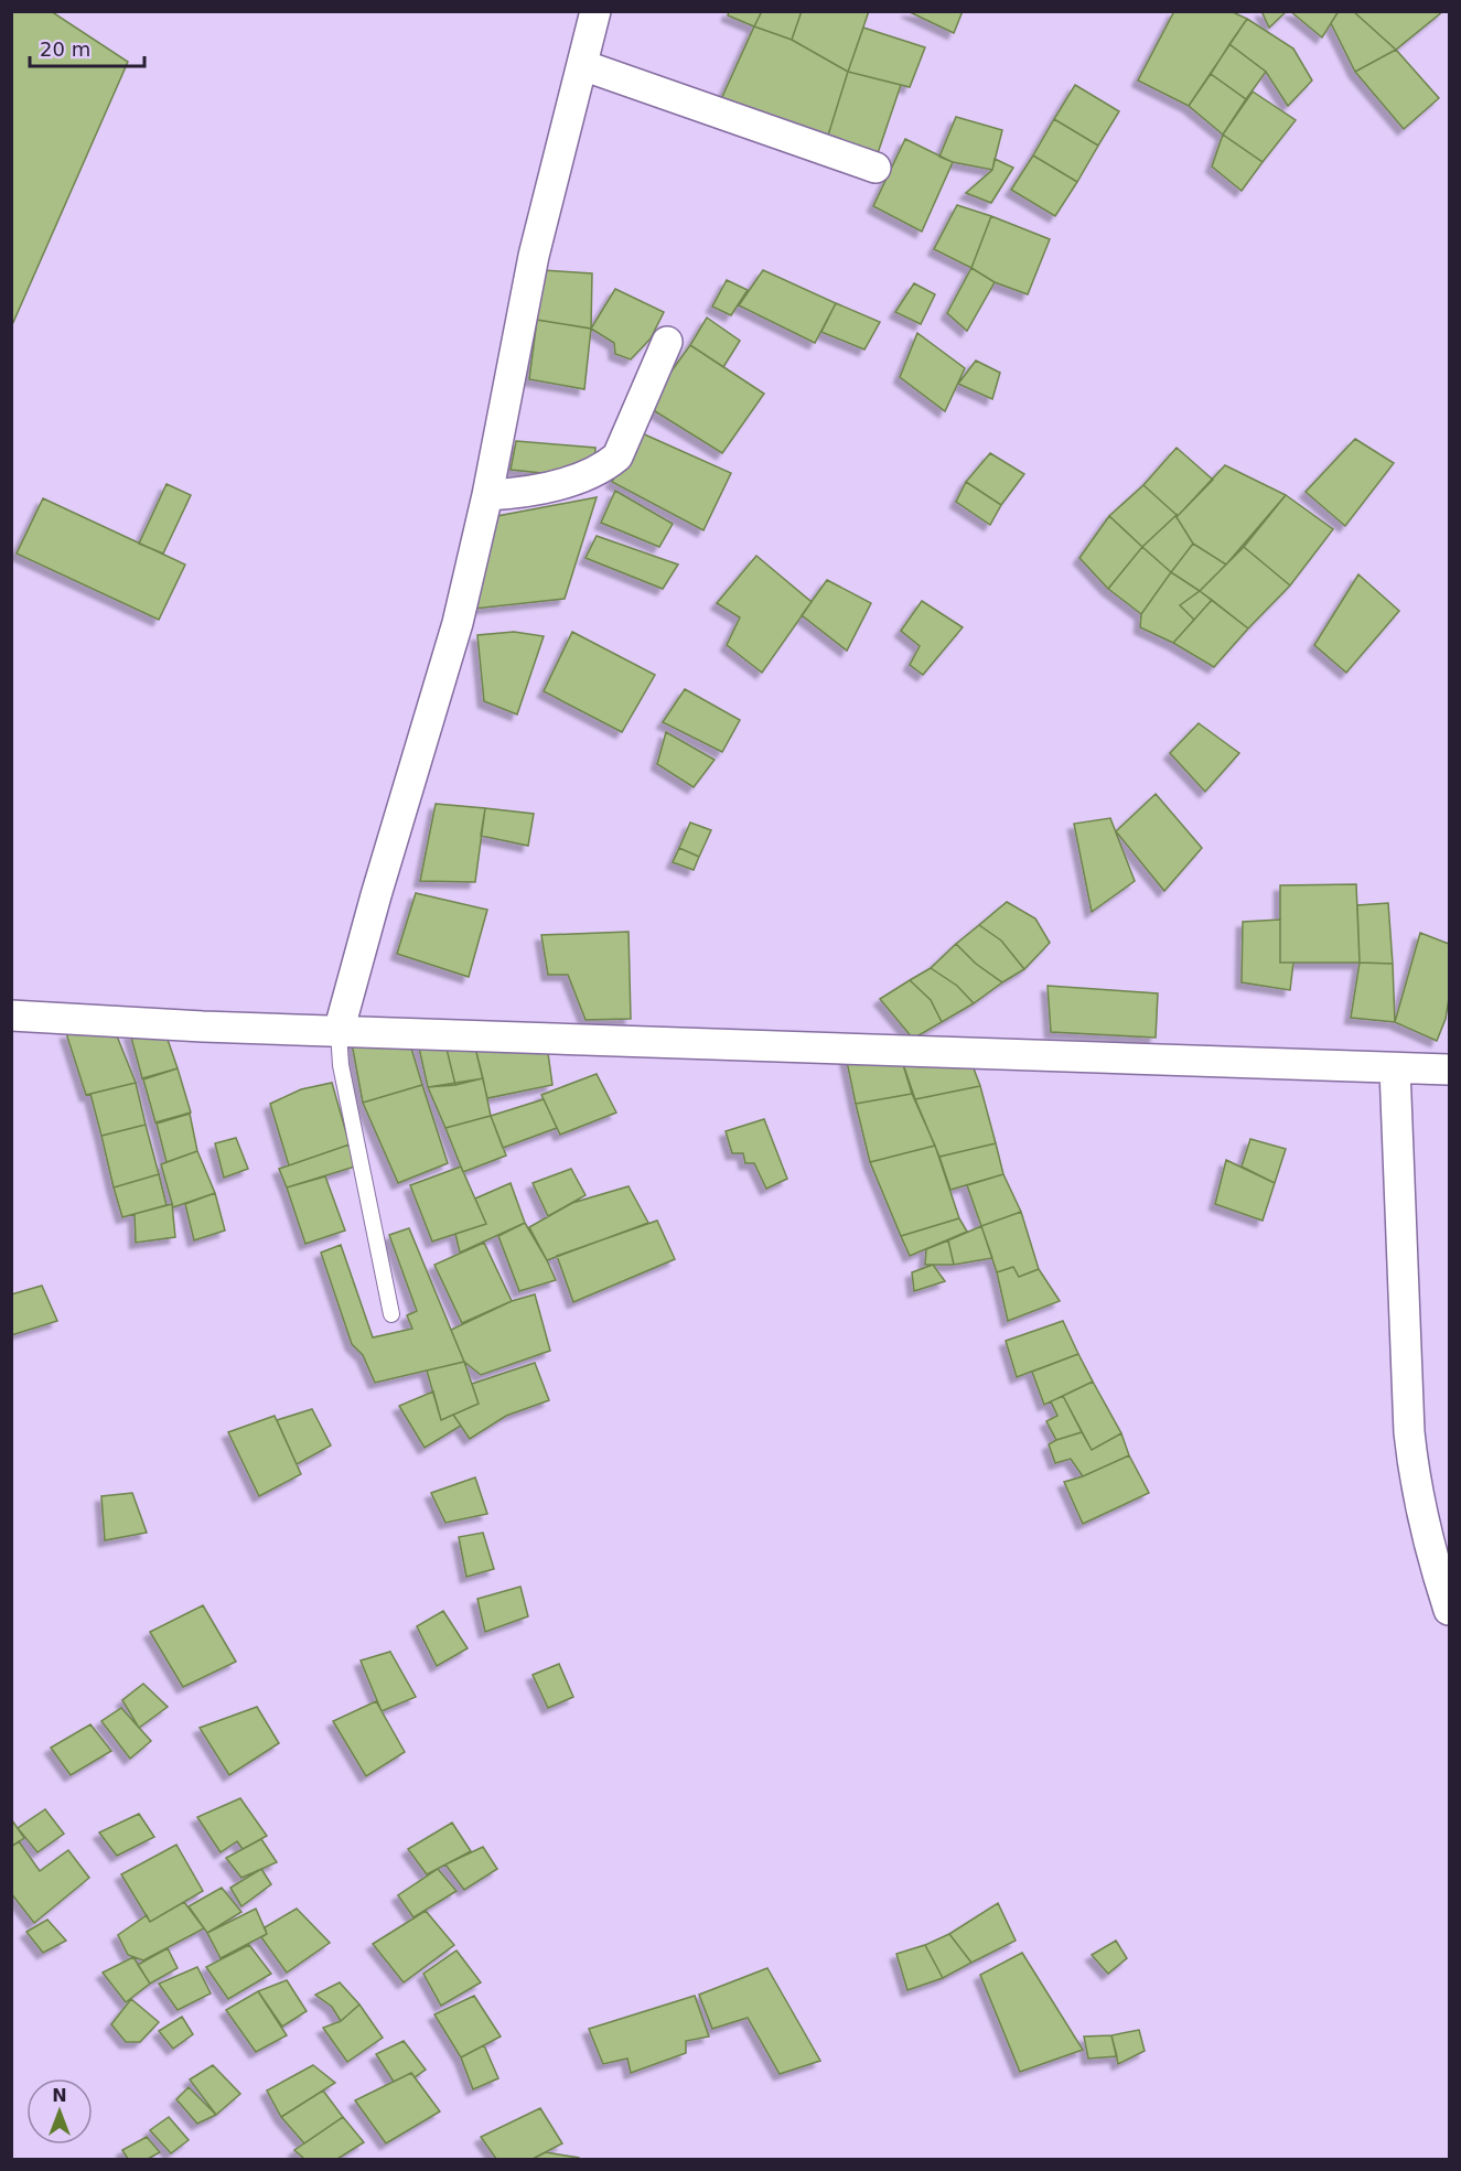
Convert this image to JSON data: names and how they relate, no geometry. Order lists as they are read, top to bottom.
{
  "scale_bar": "20 m",
  "north": "top"
}
